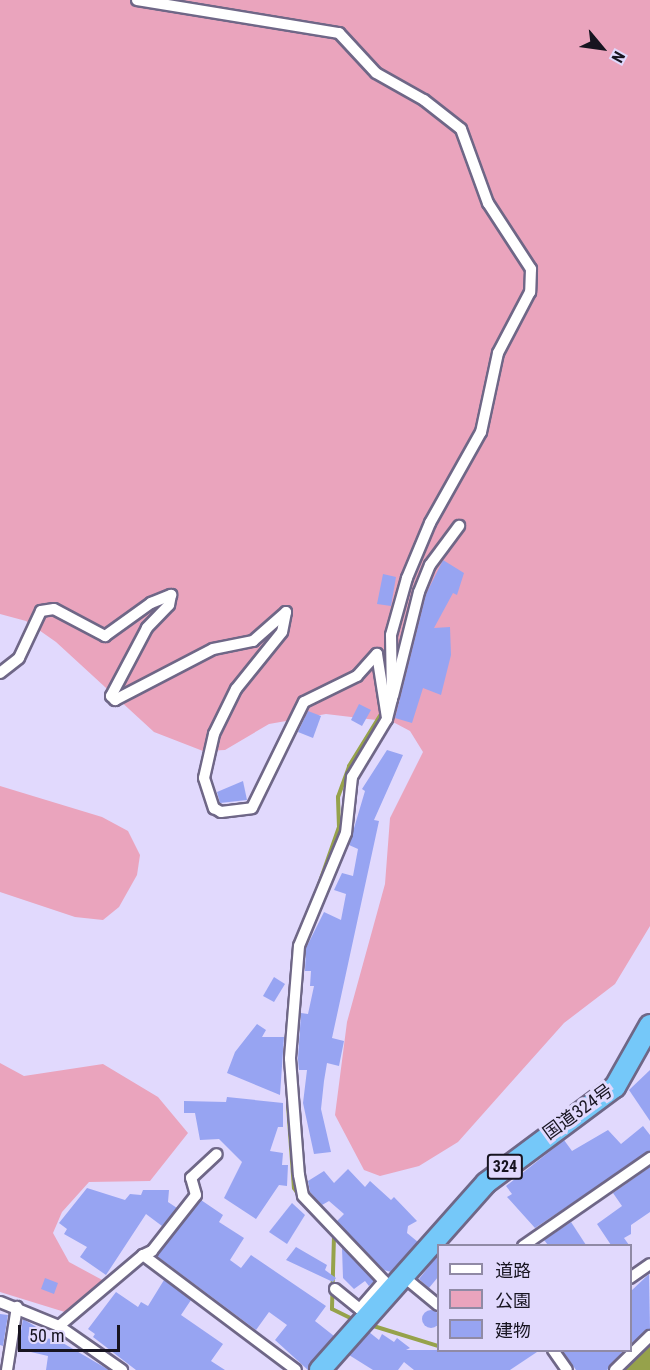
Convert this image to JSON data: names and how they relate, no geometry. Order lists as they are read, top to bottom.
{
  "streets": {
    "highway": ["国道324号", "324"]
  },
  "legend": ["道路", "公園", "建物"],
  "scale_bar": "50 m",
  "north": "bottom right"
}
